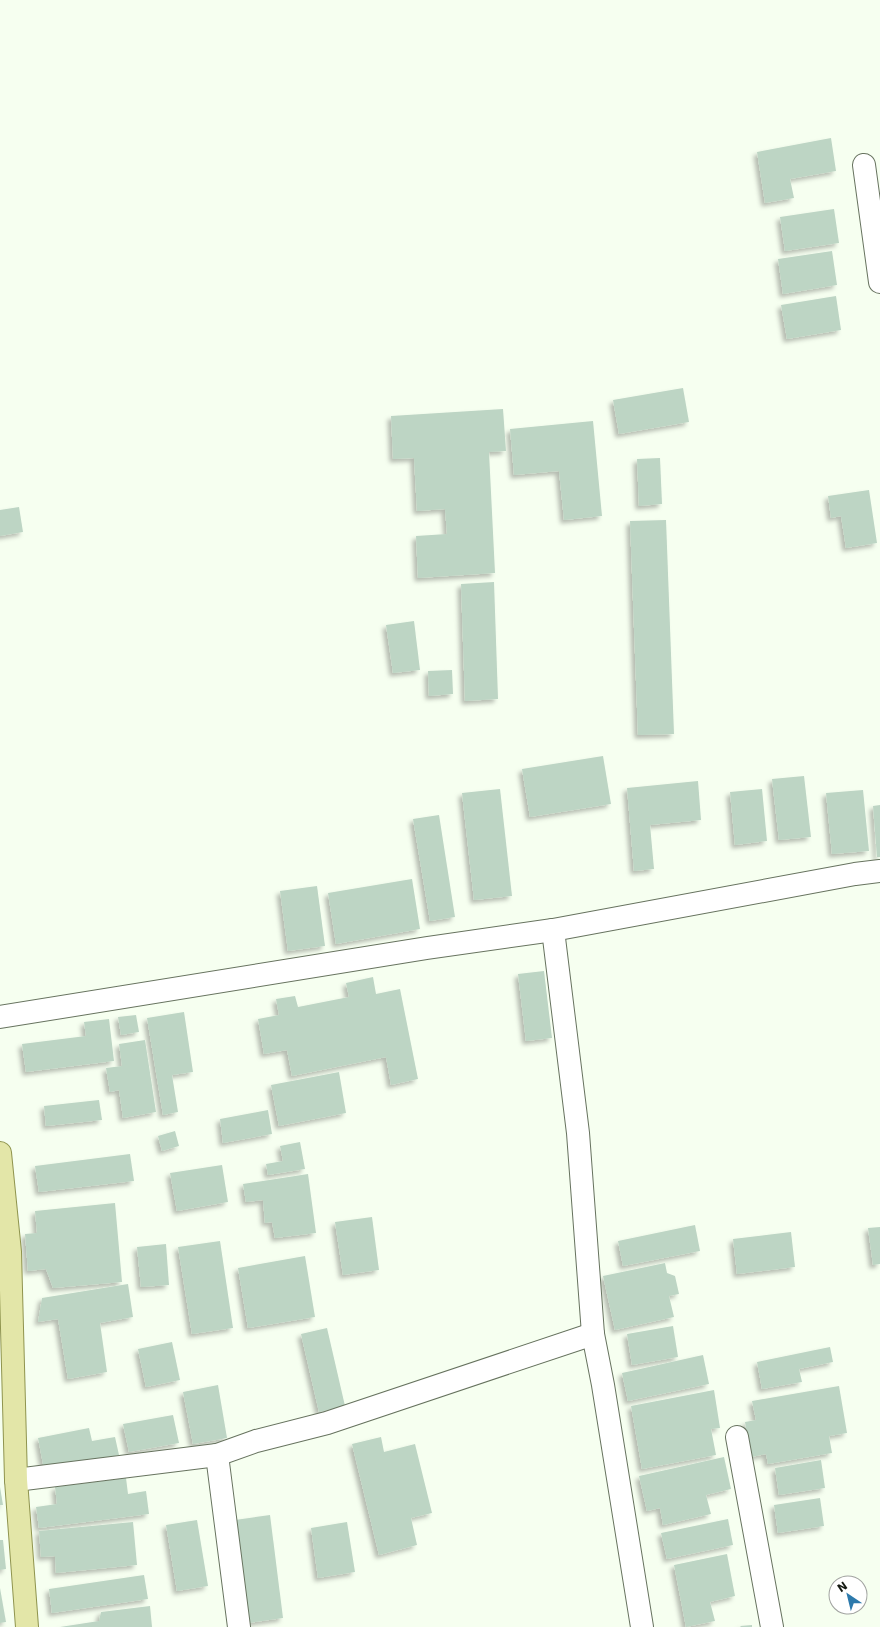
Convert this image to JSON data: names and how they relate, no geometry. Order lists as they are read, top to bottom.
{
  "north": "top left"
}
